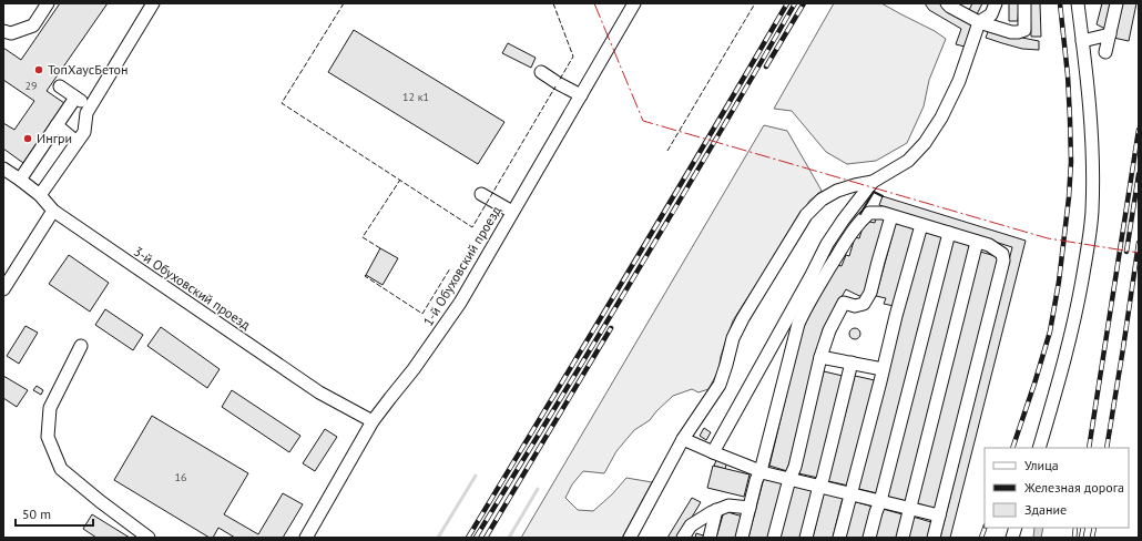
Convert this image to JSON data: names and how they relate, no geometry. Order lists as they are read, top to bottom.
{
  "streets": {
    "street": ["1-й Обуховский проезд", "3-й Обуховский проезд"]
  },
  "crossings": [
    ["1-й Обуховский проезд", "3-й Обуховский проезд"]
  ],
  "places": ["ТопХаусБетон", "Ингри"],
  "house_numbers": ["29", "12 к1", "16"],
  "legend": ["Улица", "Железная дорога", "Здание"],
  "scale_bar": "50 m"
}
